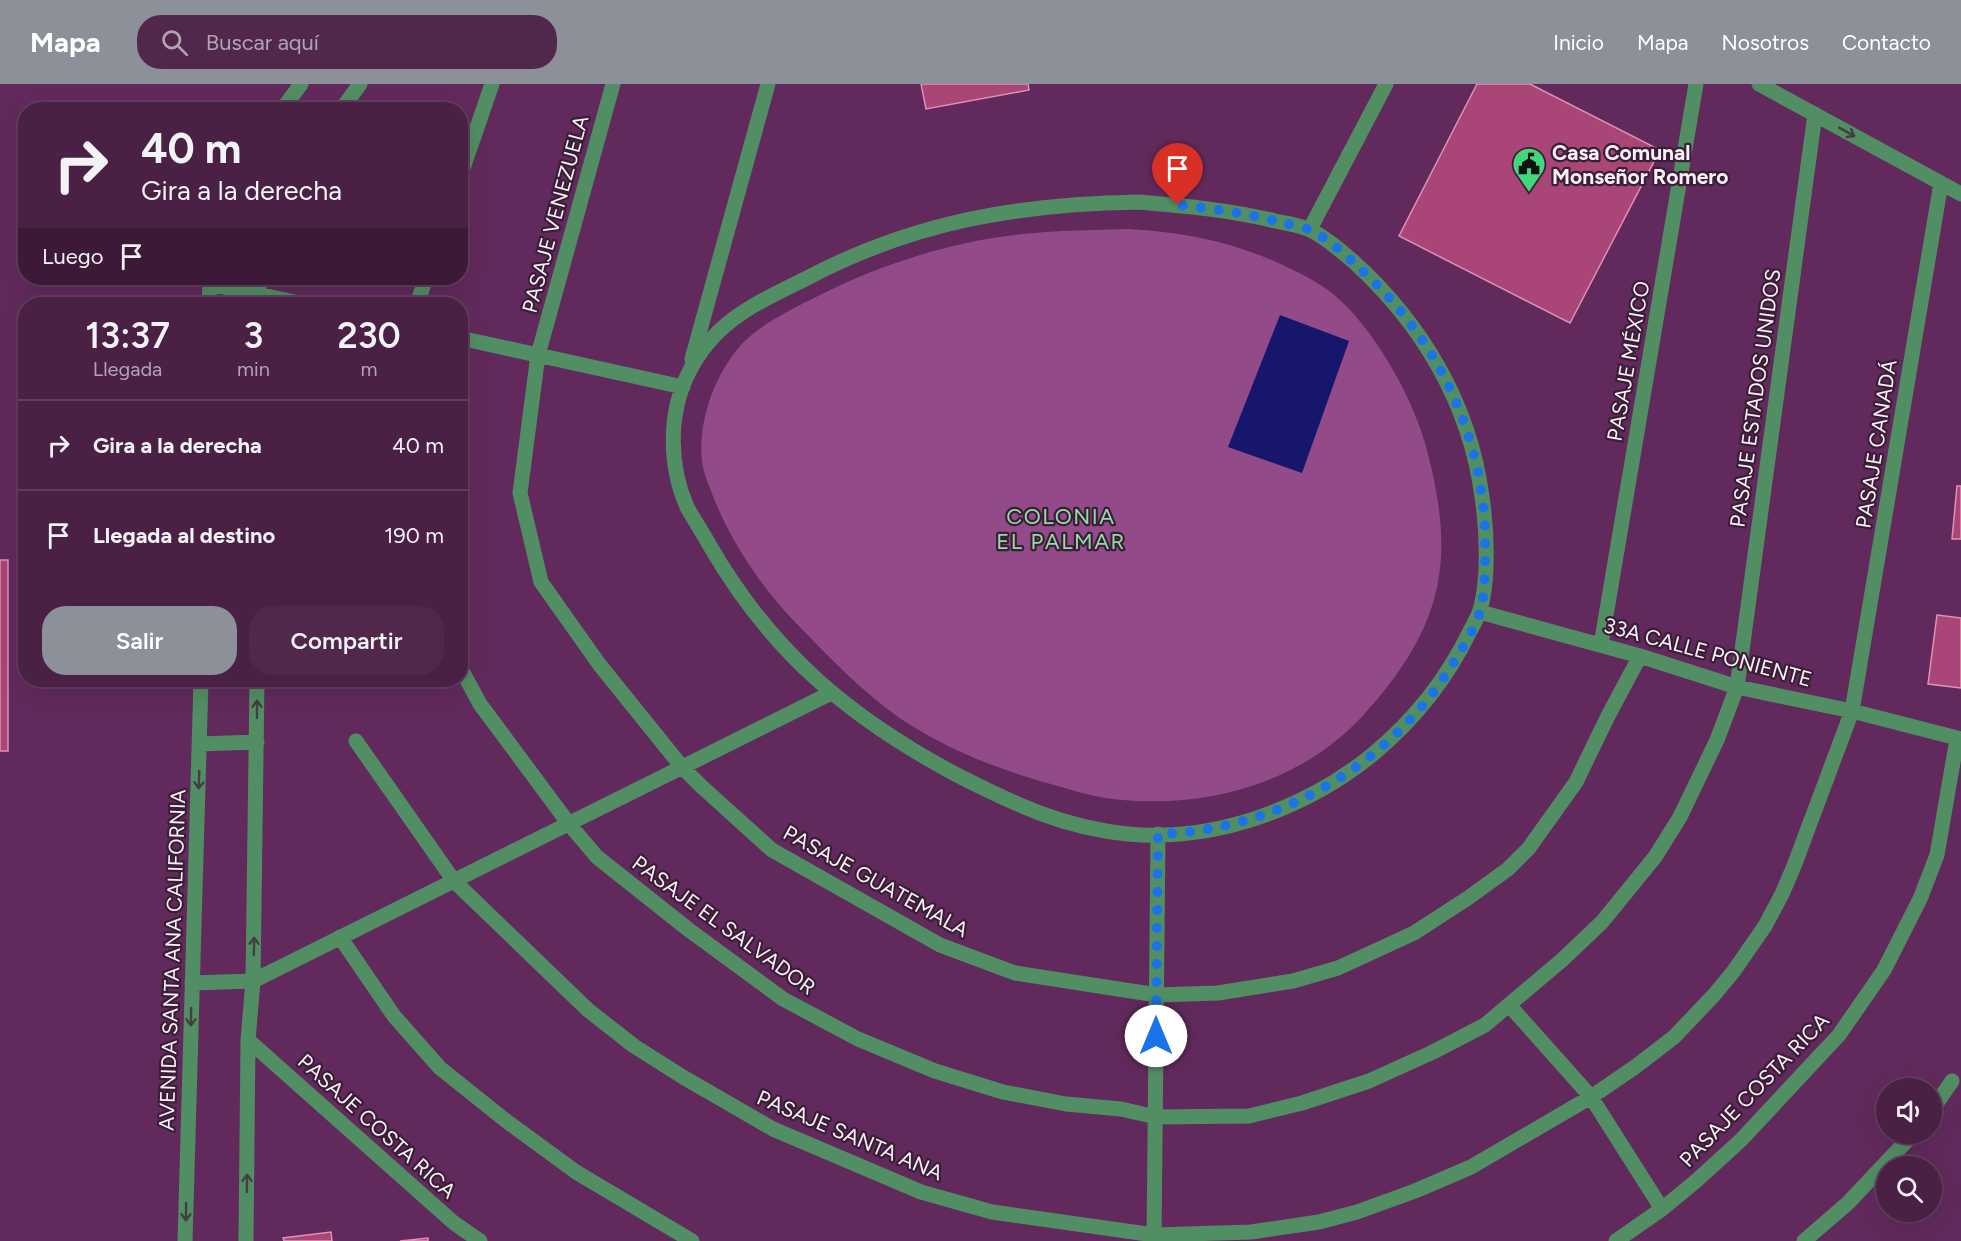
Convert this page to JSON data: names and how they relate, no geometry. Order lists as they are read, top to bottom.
{
  "streets": {
    "street": [
      "PASAJE VENEZUELA",
      "PASAJE MÉXICO",
      "PASAJE ESTADOS UNIDOS",
      "PASAJE CANADÁ",
      "33A CALLE PONIENTE",
      "PASAJE GUATEMALA",
      "PASAJE EL SALVADOR",
      "AVENIDA SANTA ANA CALIFORNIA",
      "PASAJE COSTA RICA",
      "PASAJE SANTA ANA"
    ]
  },
  "crossings": [
    ["PASAJE VENEZUELA", "PASAJE GUATEMALA"],
    ["PASAJE MÉXICO", "33A CALLE PONIENTE"],
    ["PASAJE ESTADOS UNIDOS", "33A CALLE PONIENTE"],
    ["PASAJE CANADÁ", "33A CALLE PONIENTE"],
    ["PASAJE CANADÁ", "PASAJE SANTA ANA"],
    ["33A CALLE PONIENTE", "PASAJE GUATEMALA"],
    ["33A CALLE PONIENTE", "PASAJE COSTA RICA"]
  ],
  "districts": ["COLONIA EL PALMAR"],
  "places": {
    "public building": ["Casa Comunal Monseñor Romero"]
  },
  "page": {
    "header": "Mapa",
    "search": "Buscar aquí",
    "nav": [
      "Inicio",
      "Mapa",
      "Nosotros",
      "Contacto"
    ],
    "turn": ["40 m", "Gira a la derecha"],
    "then": "Luego",
    "eta": [
      "13:37",
      "Llegada",
      "3",
      "min",
      "230",
      "m"
    ],
    "list": [
      {
        "name": "Gira a la derecha",
        "value": "40 m"
      },
      {
        "name": "Llegada al destino",
        "value": "190 m"
      }
    ],
    "buttons": ["Salir", "Compartir"]
  }
}
